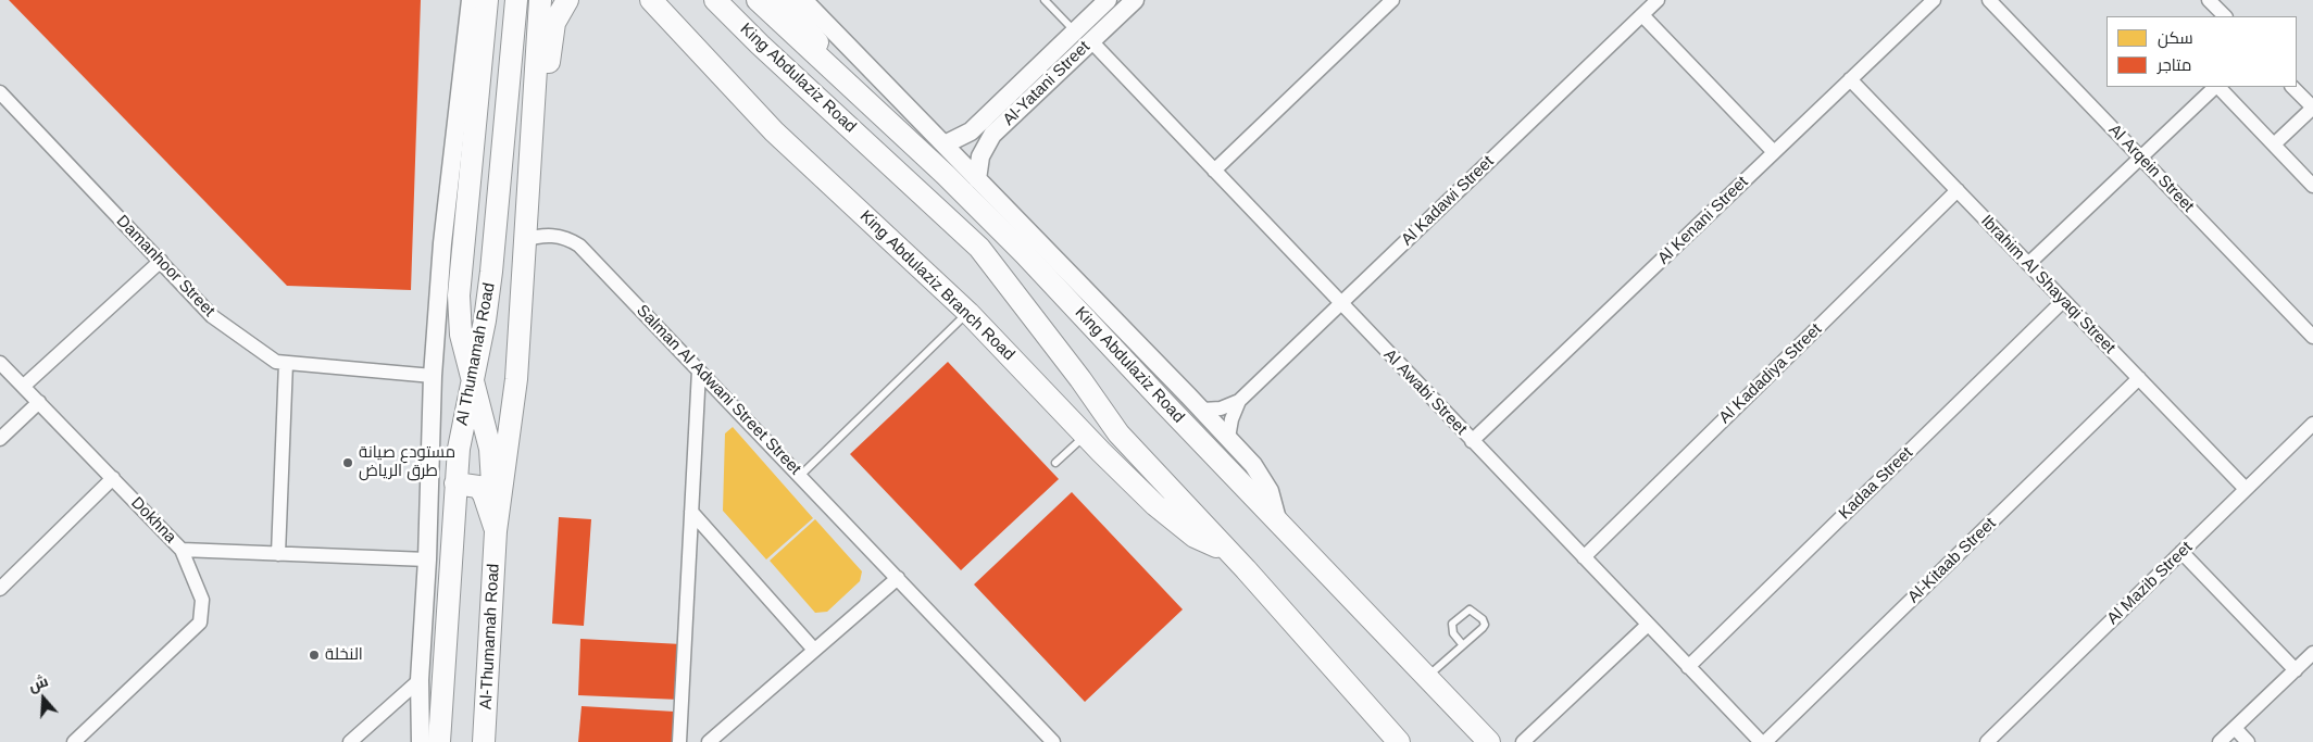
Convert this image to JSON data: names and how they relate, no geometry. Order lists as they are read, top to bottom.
{
  "streets": {
    "main road": [
      "King Abdulaziz Road",
      "King Abdulaziz Branch Road",
      "Al Thumamah Road",
      "Al-Thumamah Road"
    ],
    "street": [
      "Al-Yatani Street",
      "Al Arqein Street",
      "Al Kadawi Street",
      "Al Kenani Street",
      "Damanhoor Street",
      "Ibrahim Al Shayaqi Street",
      "Al Kadadiya Street",
      "Salman Al Adwani Street Street",
      "Al Awabi Street",
      "Kadaa Street",
      "Dokhna",
      "Al-Kitaab Street",
      "Al Mazib Street"
    ]
  },
  "crossings": [
    ["King Abdulaziz Road", "King Abdulaziz Branch Road"],
    ["Al-Yatani Street", "Al Awabi Street"],
    ["Al Kadawi Street", "Al Awabi Street"],
    ["Al Kenani Street", "Ibrahim Al Shayaqi Street"],
    ["Al Kenani Street", "Al Awabi Street"],
    ["Ibrahim Al Shayaqi Street", "Al Kadadiya Street"],
    ["Ibrahim Al Shayaqi Street", "Kadaa Street"],
    ["Ibrahim Al Shayaqi Street", "Al-Kitaab Street"],
    ["Ibrahim Al Shayaqi Street", "Al Mazib Street"],
    ["Al Thumamah Road", "Salman Al Adwani Street Street"],
    ["Al Thumamah Road", "Al-Thumamah Road"],
    ["Al Kadadiya Street", "Al Awabi Street"],
    ["Al Awabi Street", "Kadaa Street"]
  ],
  "places": ["مستودع صيانة طرق الرياض", "النخلة"],
  "legend": ["سكن", "متاجر"],
  "north": "top"
}
